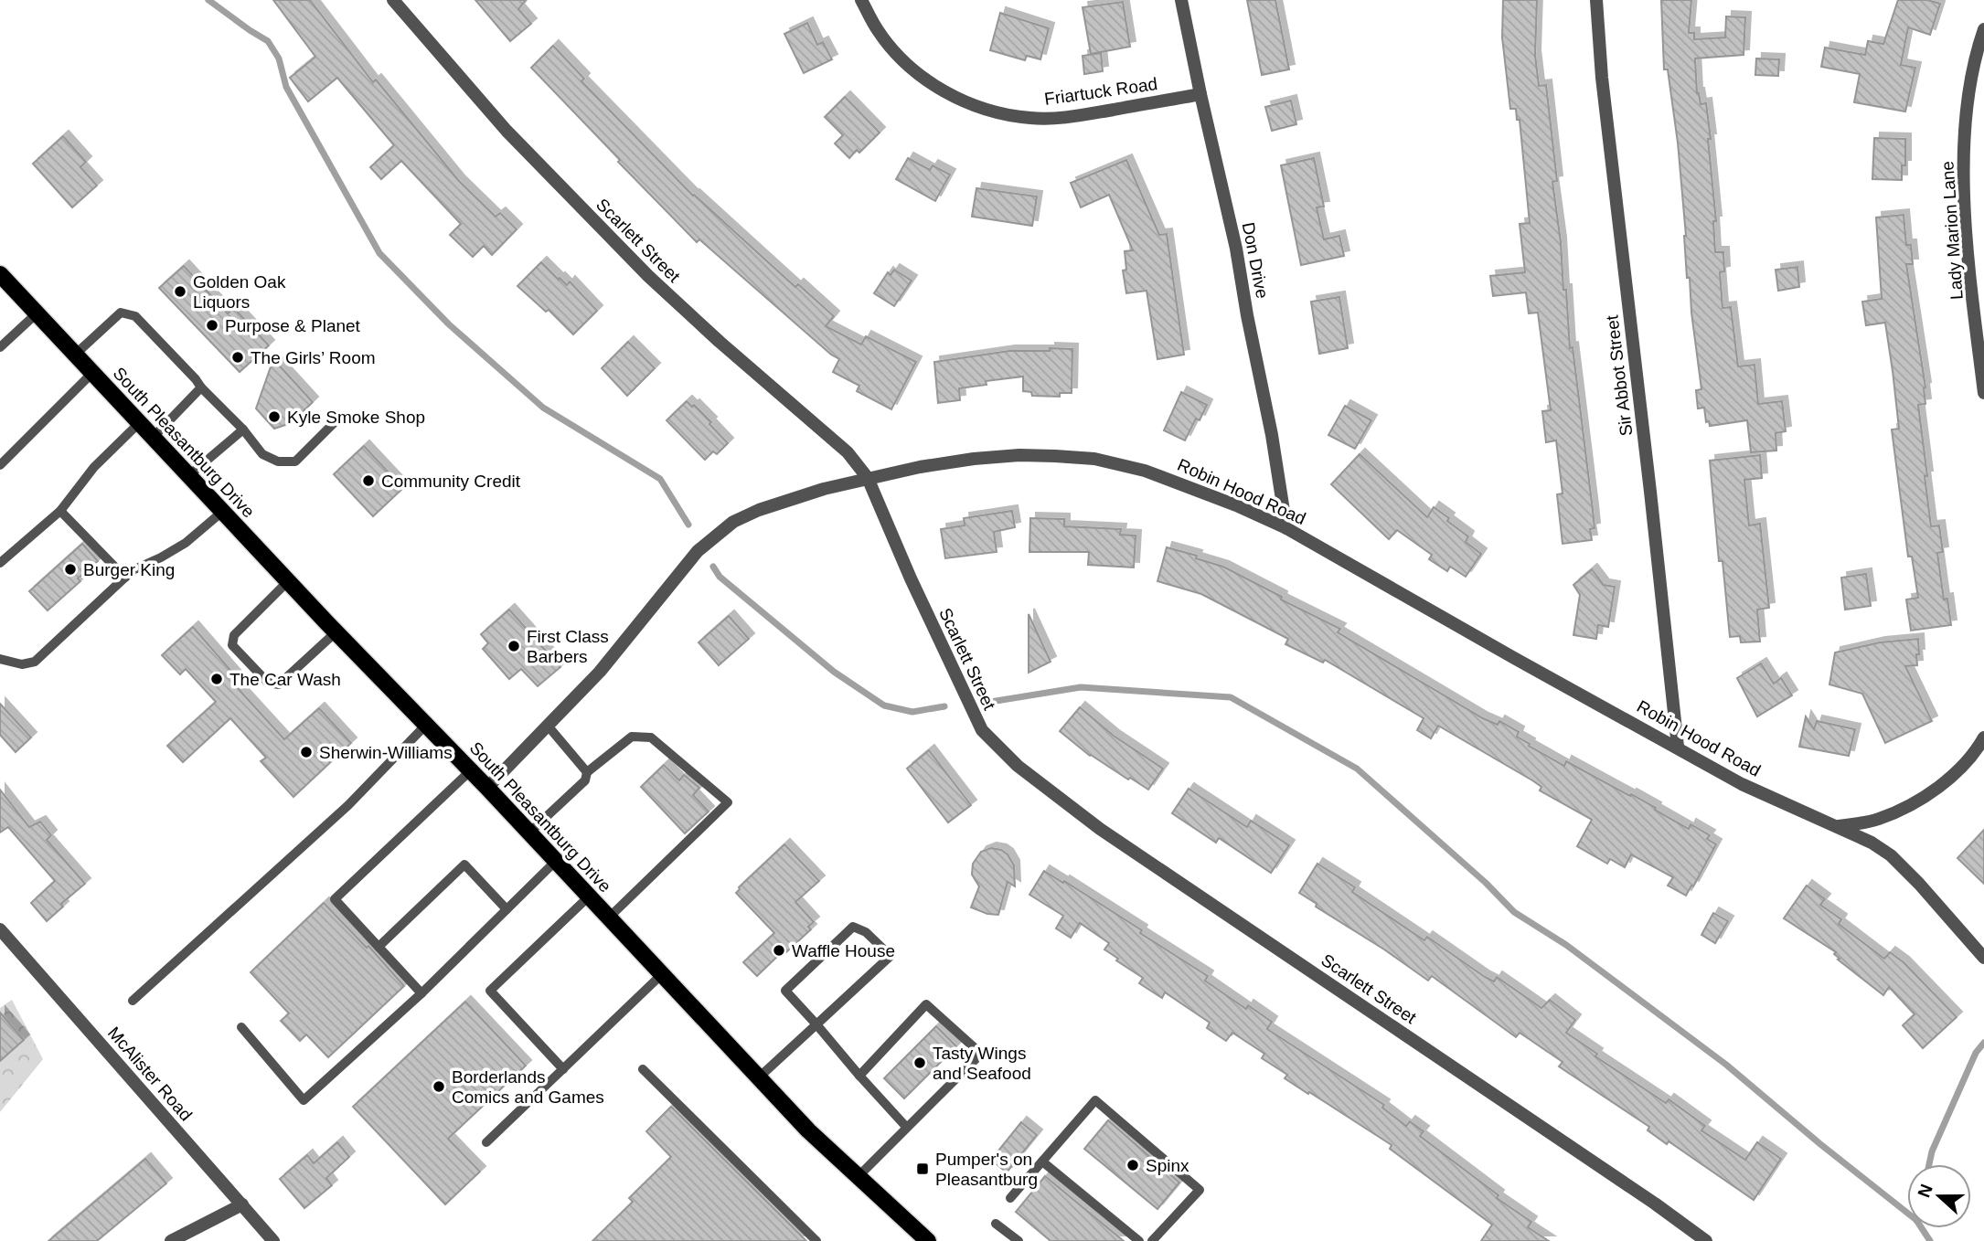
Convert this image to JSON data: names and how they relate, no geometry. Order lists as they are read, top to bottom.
{
  "streets": {
    "main road": ["South Pleasantburg Drive"],
    "street": [
      "Friartuck Road",
      "Lady Marion Lane",
      "Scarlett Street",
      "Don Drive",
      "Sir Abbot Street",
      "Robin Hood Road",
      "McAlister Road"
    ]
  },
  "crossings": [
    ["Friartuck Road", "Don Drive"],
    ["Scarlett Street", "Robin Hood Road"],
    ["Don Drive", "Robin Hood Road"],
    ["Sir Abbot Street", "Robin Hood Road"],
    ["South Pleasantburg Drive", "Robin Hood Road"]
  ],
  "places": {
    "other": [
      "Golden Oak Liquors",
      "Purpose & Planet",
      "The Girls’ Room",
      "Kyle Smoke Shop",
      "Community Credit",
      "Burger King",
      "First Class Barbers",
      "The Car Wash",
      "Sherwin-Williams",
      "Waffle House",
      "Tasty Wings and Seafood",
      "Borderlands Comics and Games",
      "Spinx"
    ],
    "transit": ["Pumper's on Pleasantburg"]
  },
  "north": "left"
}
